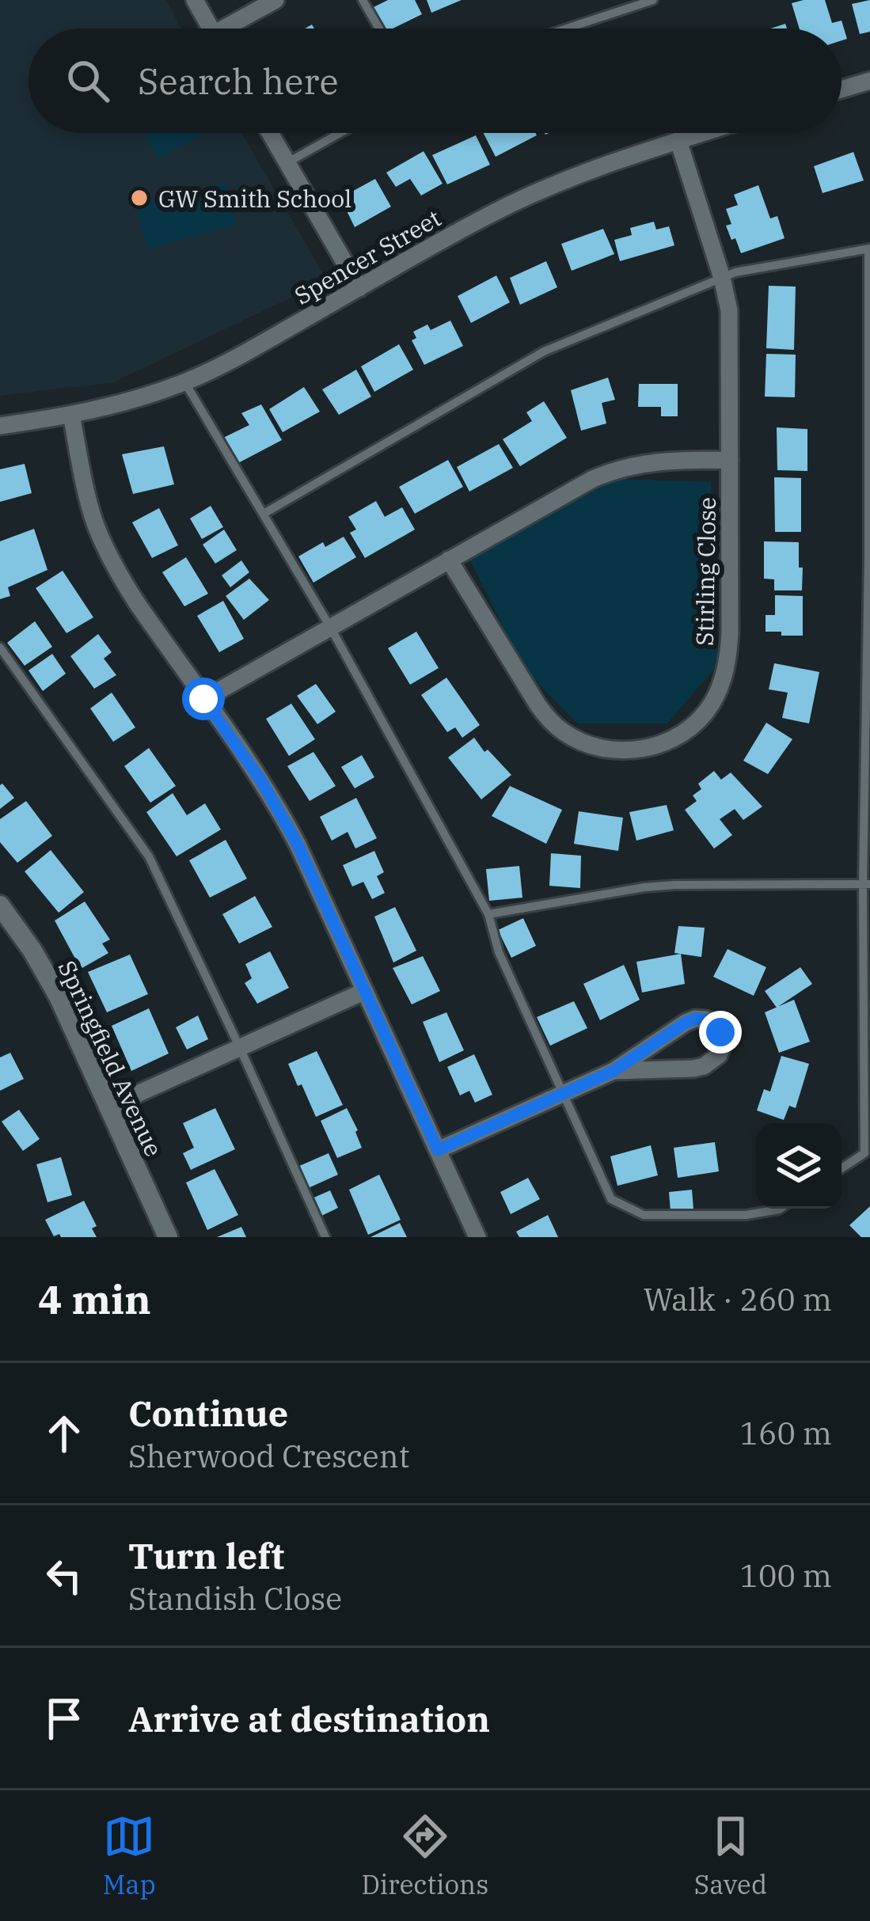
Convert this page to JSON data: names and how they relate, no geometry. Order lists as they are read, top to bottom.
{
  "streets": {
    "street": ["Spencer Street", "Stirling Close", "Springfield Avenue"]
  },
  "crossings": [
    ["Spencer Street", "Stirling Close"]
  ],
  "places": ["GW Smith School"],
  "page": {
    "search": "Search here",
    "heading": ["4 min", "Walk · 260 m"],
    "list": [
      ["Continue", "Sherwood Crescent", "160 m"],
      ["Turn left", "Standish Close", "100 m"],
      "Arrive at destination"
    ],
    "nav": ["Map", "Directions", "Saved"]
  }
}
